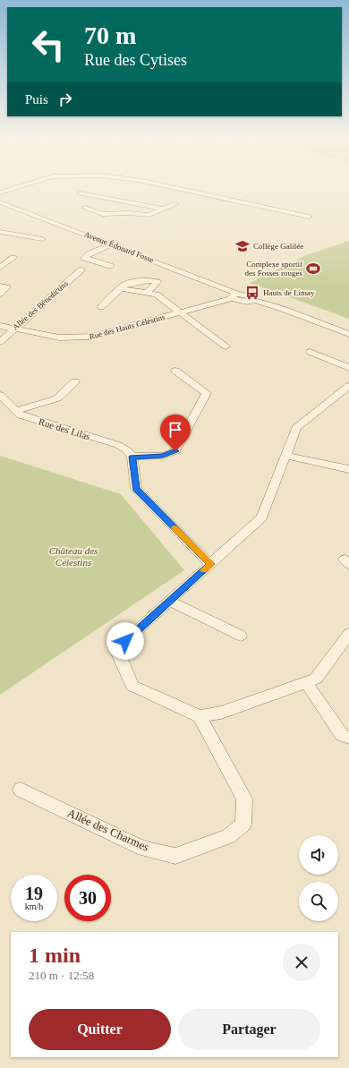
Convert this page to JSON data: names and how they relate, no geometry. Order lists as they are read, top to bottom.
{
  "streets": {
    "street": [
      "Avenue Édouard Fosse",
      "Allée des Bénedictins",
      "Rue des Hauts Célestins",
      "Rue des Lilas",
      "Allée des Charmes"
    ]
  },
  "crossings": [
    ["Avenue Édouard Fosse", "Rue des Hauts Célestins"],
    ["Allée des Bénedictins", "Rue des Hauts Célestins"]
  ],
  "parks": ["Château des Célestins"],
  "places": {
    "school or university": ["Collège Galilée"],
    "sports": ["Complexe sportif des Fosses rouges"],
    "bus stop": ["Hauts de Limay"]
  },
  "page": {
    "turn": ["70 m", "Rue des Cytises"],
    "then": "Puis",
    "speed": "19 km/h",
    "limit": "30",
    "heading": ["1 min", "210 m · 12:58"],
    "buttons": ["Quitter", "Partager"]
  }
}
